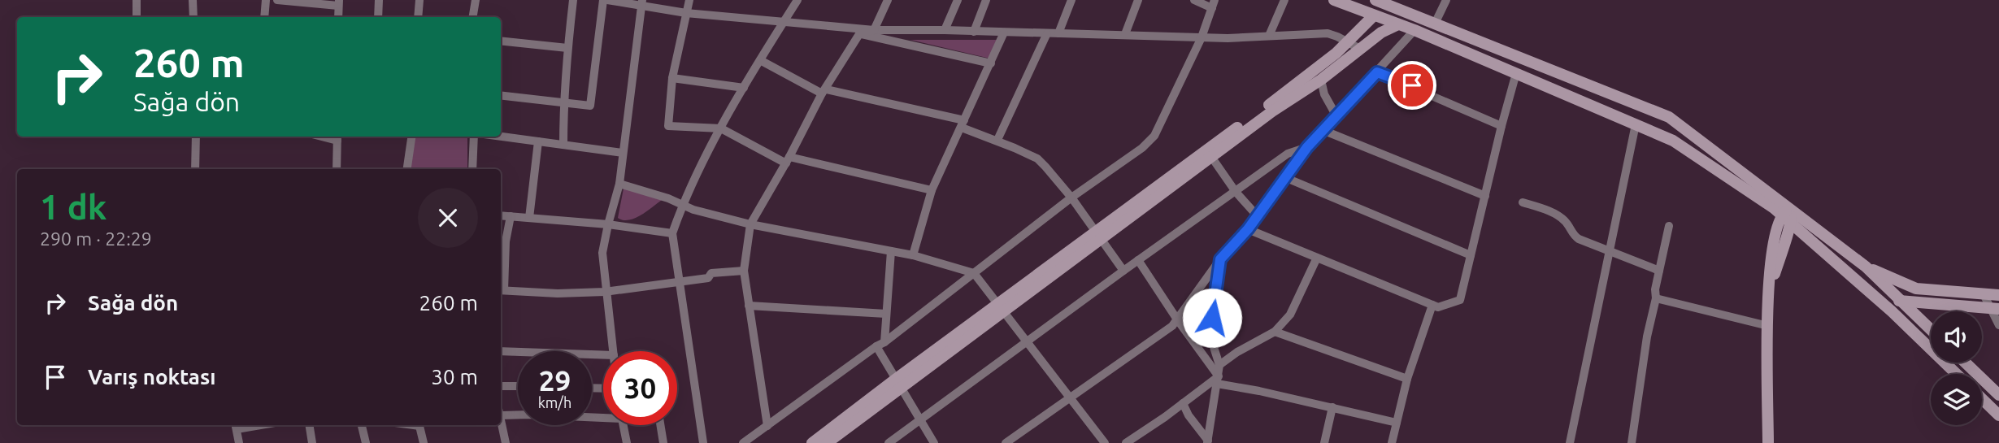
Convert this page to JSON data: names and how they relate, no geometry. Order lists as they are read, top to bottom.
{
  "page": {
    "turn": ["260 m", "Sağa dön"],
    "heading": ["1 dk", "290 m · 22:29"],
    "list": [
      {
        "name": "Sağa dön",
        "value": "260 m"
      },
      {
        "name": "Varış noktası",
        "value": "30 m"
      }
    ],
    "speed": "29 km/h",
    "limit": "30"
  }
}
